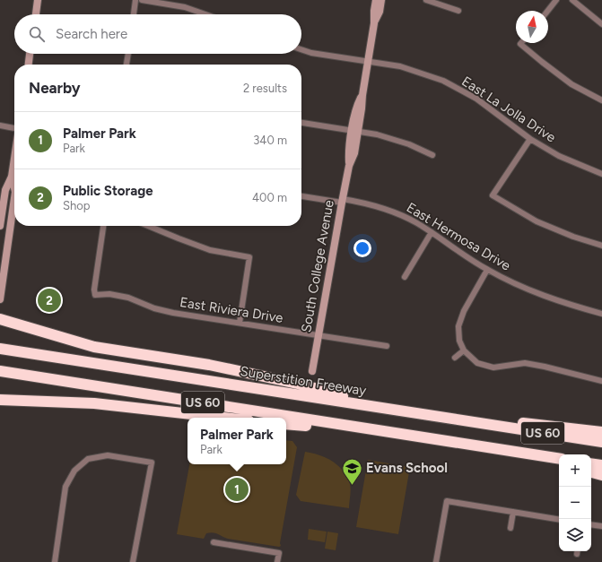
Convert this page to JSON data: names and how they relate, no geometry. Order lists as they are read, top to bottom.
{
  "streets": {
    "highway": ["Superstition Freeway", "US 60"],
    "street": [
      "East La Jolla Drive",
      "East Hermosa Drive",
      "South College Avenue",
      "East Riviera Drive"
    ]
  },
  "crossings": [
    ["East La Jolla Drive", "South College Avenue"],
    ["East Hermosa Drive", "South College Avenue"],
    ["South College Avenue", "East Riviera Drive"]
  ],
  "places": {
    "school or university": ["Evans School"]
  },
  "north": "top",
  "page": {
    "search": "Search here",
    "heading": ["Nearby", "2 results"],
    "list": [
      {
        "mark": "1",
        "name": "Palmer Park",
        "note": "Park",
        "value": "340 m"
      },
      {
        "mark": "2",
        "name": "Public Storage",
        "note": "Shop",
        "value": "400 m"
      }
    ],
    "pins": ["2", "1"],
    "popup": ["Palmer Park", "Park"],
    "map_buttons": ["+", "−"]
  }
}
